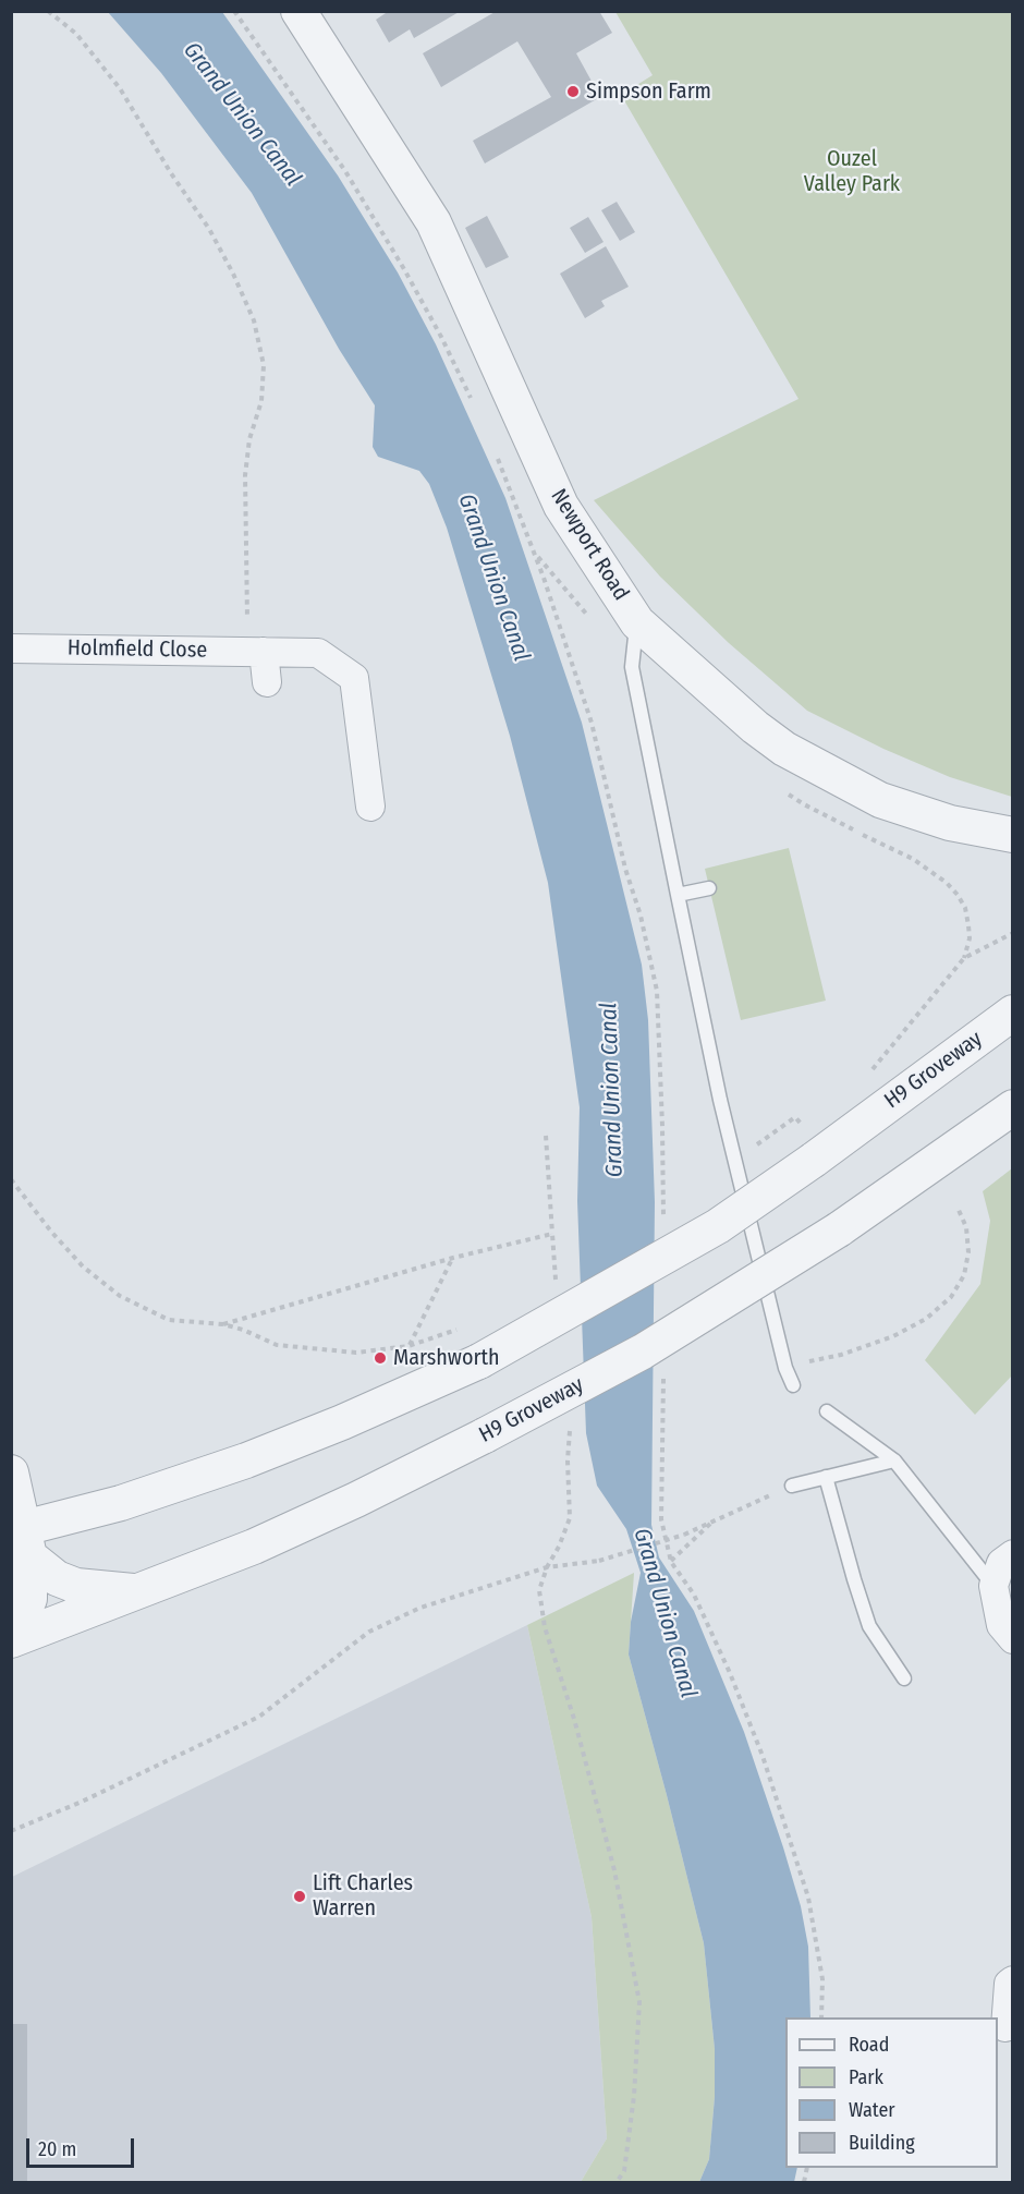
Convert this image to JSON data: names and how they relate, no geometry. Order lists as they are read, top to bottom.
{
  "streets": {
    "street": ["Newport Road", "Holmfield Close", "H9 Groveway"]
  },
  "water": ["Grand Union Canal"],
  "parks": ["Ouzel Valley Park"],
  "places": ["Simpson Farm", "Marshworth", "Lift Charles Warren"],
  "legend": [
    "Road",
    "Park",
    "Water",
    "Building"
  ],
  "scale_bar": "20 m"
}
